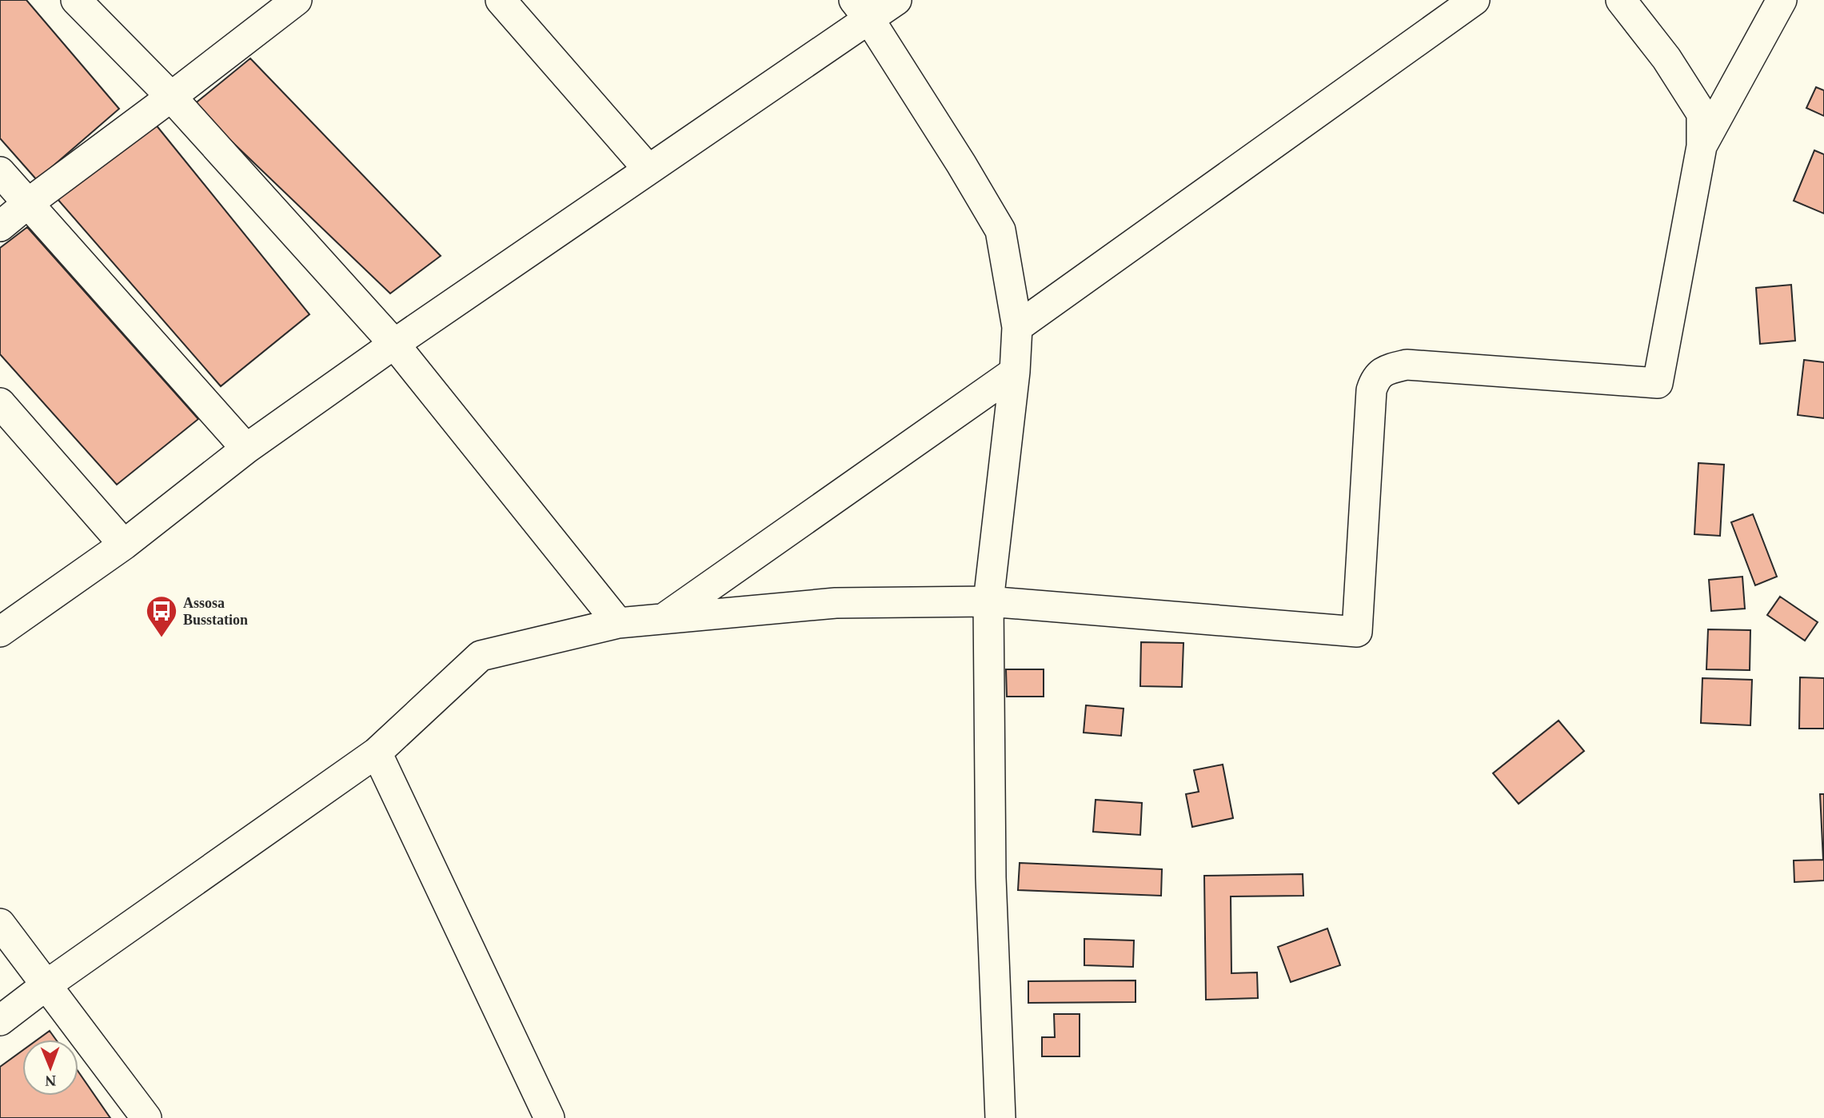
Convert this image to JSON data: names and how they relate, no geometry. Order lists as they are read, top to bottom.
{
  "places": {
    "bus stop": ["Assosa Busstation"]
  },
  "north": "bottom"
}
